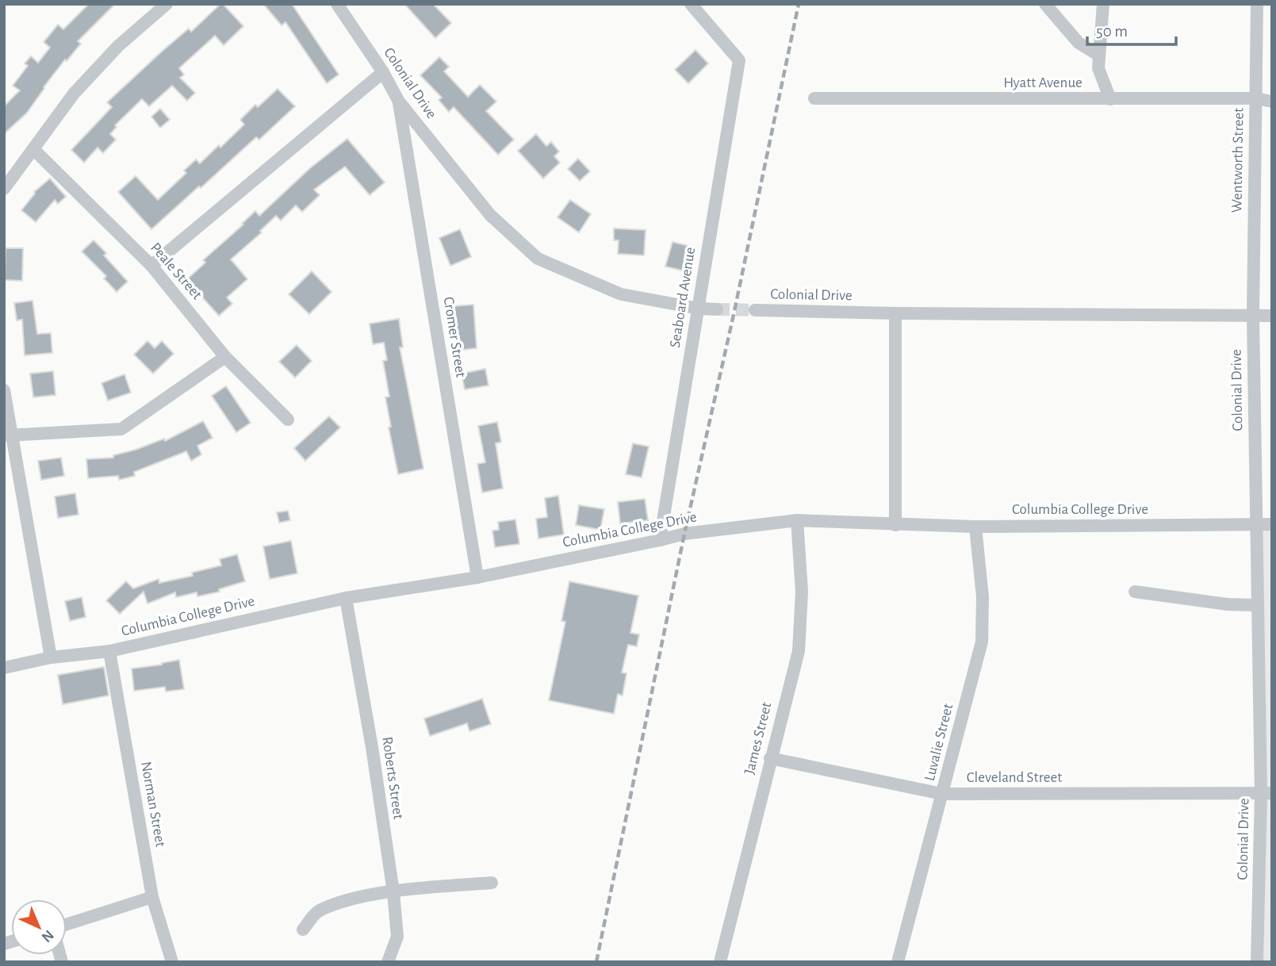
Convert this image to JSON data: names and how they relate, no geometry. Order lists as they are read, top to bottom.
{
  "streets": {
    "street": [
      "Hyatt Avenue",
      "Colonial Drive",
      "Wentworth Street",
      "Peale Street",
      "Seaboard Avenue",
      "Cromer Street",
      "Columbia College Drive",
      "James Street",
      "Luvalie Street",
      "Cleveland Street",
      "Roberts Street",
      "Norman Street"
    ]
  },
  "crossings": [
    ["Hyatt Avenue", "Wentworth Street"],
    ["Colonial Drive", "Wentworth Street"],
    ["Colonial Drive", "Seaboard Avenue"],
    ["Colonial Drive", "Cromer Street"],
    ["Colonial Drive", "Columbia College Drive"],
    ["Colonial Drive", "Cleveland Street"],
    ["Seaboard Avenue", "Columbia College Drive"],
    ["Cromer Street", "Columbia College Drive"],
    ["Columbia College Drive", "James Street"],
    ["Columbia College Drive", "Luvalie Street"],
    ["Columbia College Drive", "Roberts Street"],
    ["Columbia College Drive", "Norman Street"],
    ["James Street", "Cleveland Street"],
    ["Luvalie Street", "Cleveland Street"]
  ],
  "scale_bar": "50 m",
  "north": "bottom right"
}
